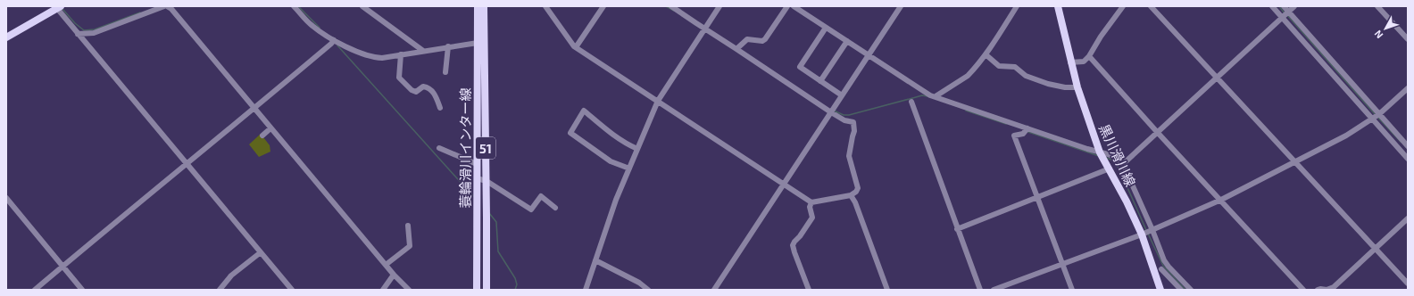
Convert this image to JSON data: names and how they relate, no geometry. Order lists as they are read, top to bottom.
{
  "streets": {
    "main road": ["蓑輪滑川インター線", "51", "黒川滑川線"]
  },
  "north": "bottom left"
}
